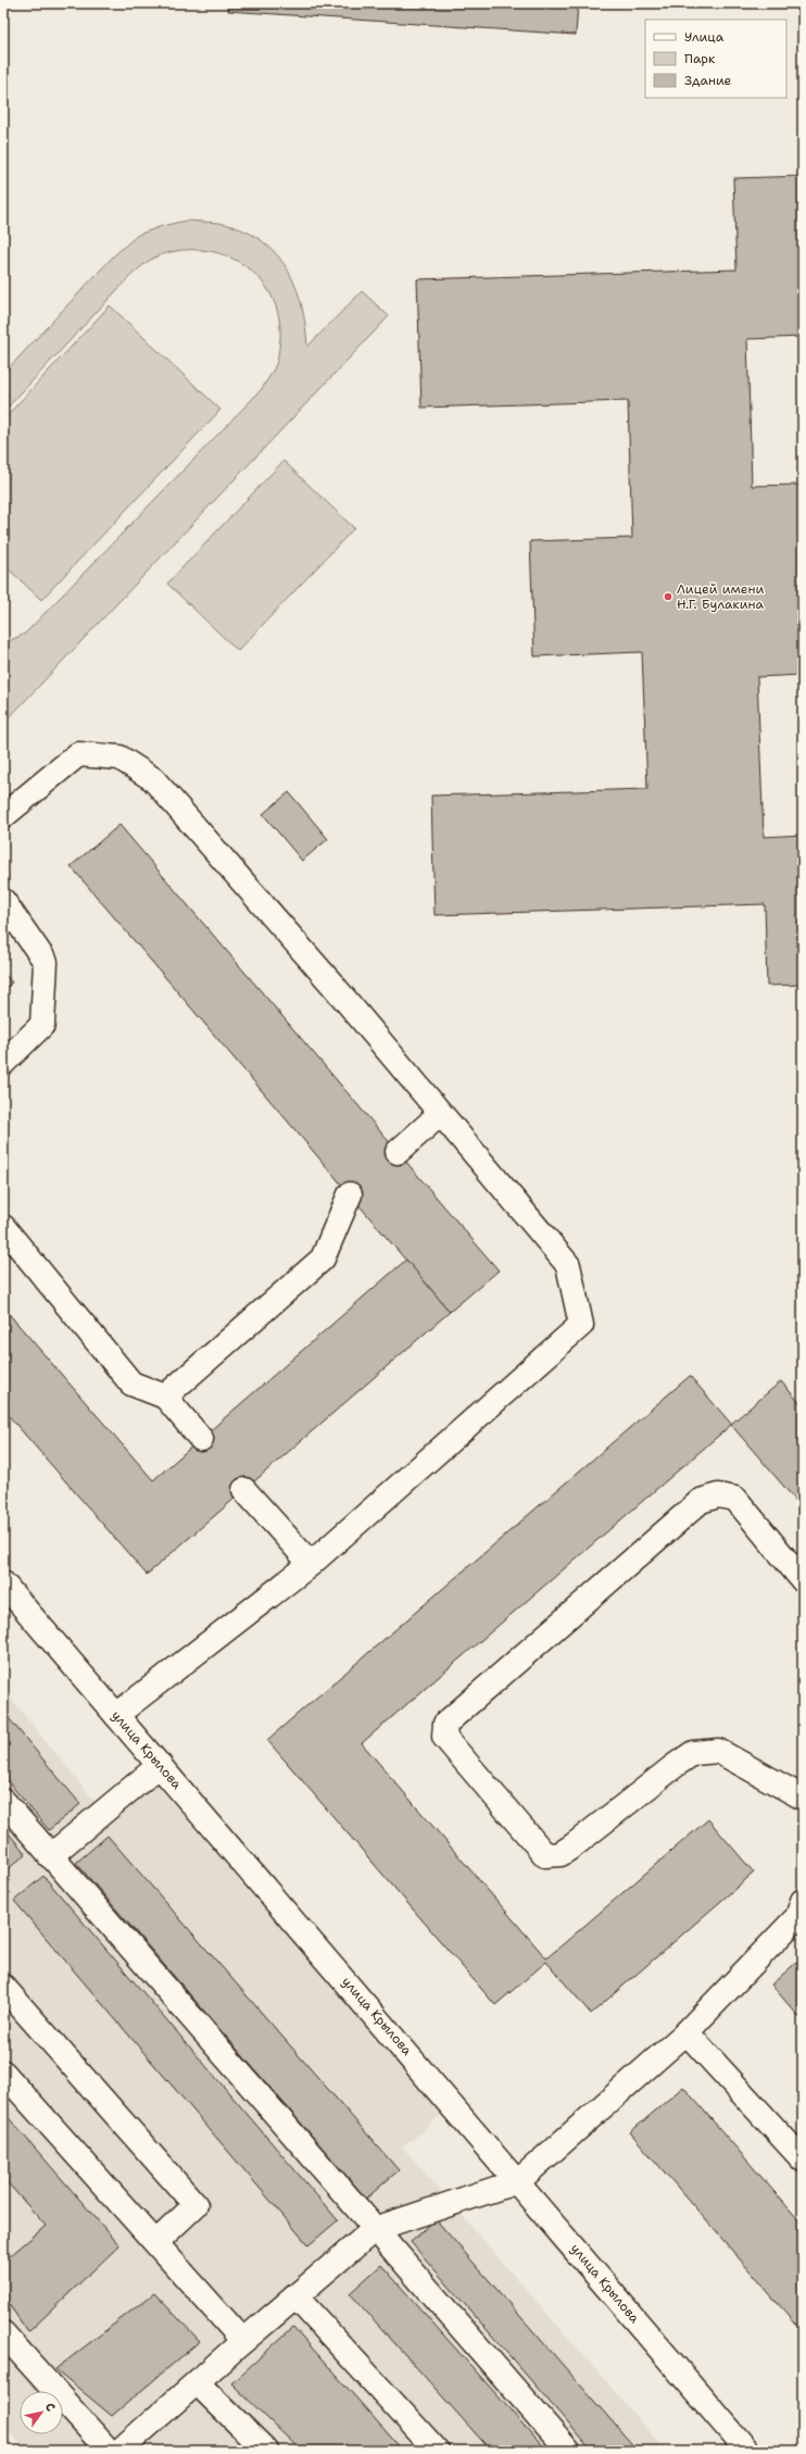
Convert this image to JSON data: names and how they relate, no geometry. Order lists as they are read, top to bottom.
{
  "streets": {
    "street": ["улица Крылова"]
  },
  "places": ["Лицей имени Н.Г. Булакина"],
  "legend": ["Улица", "Парк", "Здание"],
  "north": "top right"
}
